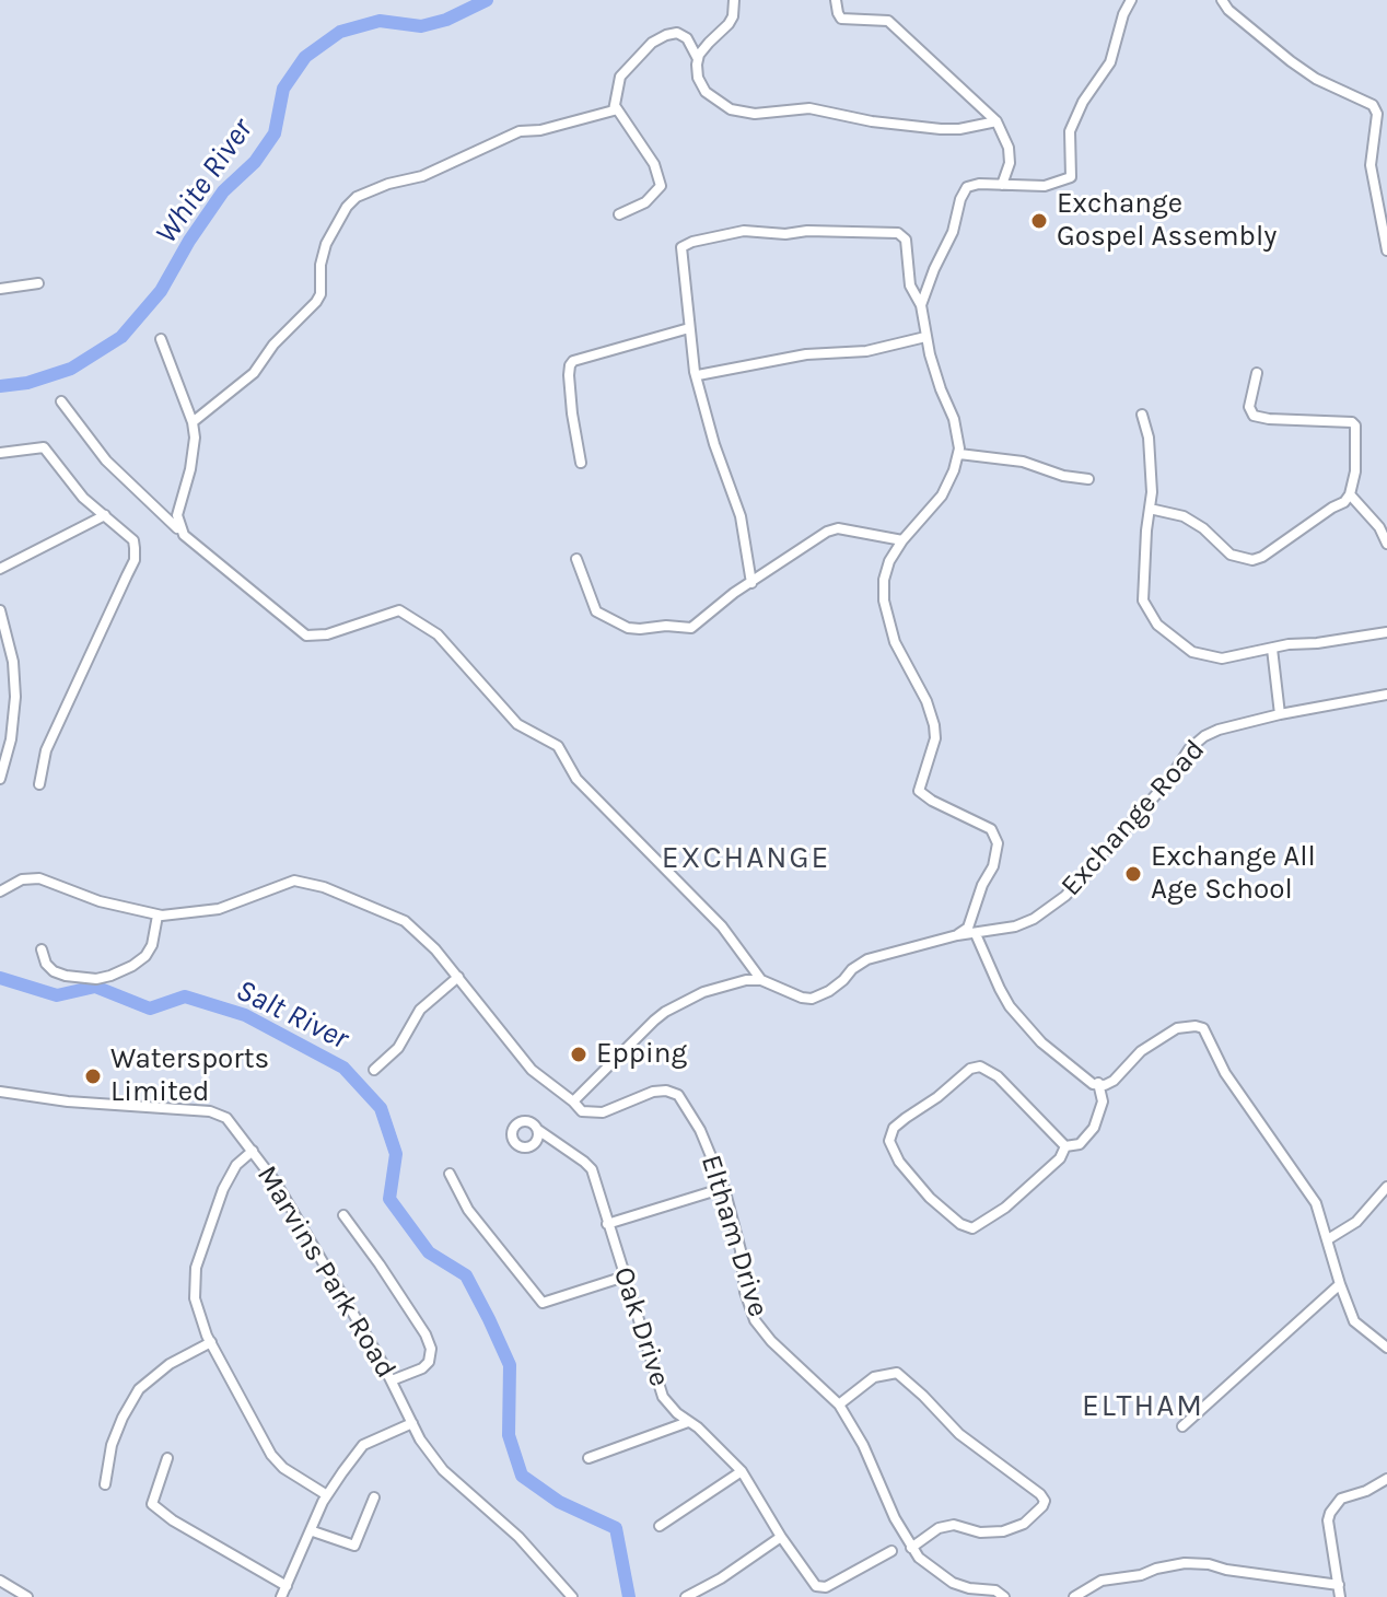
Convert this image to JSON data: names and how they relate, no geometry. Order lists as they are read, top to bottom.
{
  "streets": {
    "street": [
      "Exchange Road",
      "Eltham Drive",
      "Marvins Park Road",
      "Oak Drive"
    ]
  },
  "districts": ["EXCHANGE", "ELTHAM"],
  "water": ["White River", "Salt River"],
  "places": [
    "Exchange Gospel Assembly",
    "Exchange All Age School",
    "Epping",
    "Watersports Limited"
  ]
}
